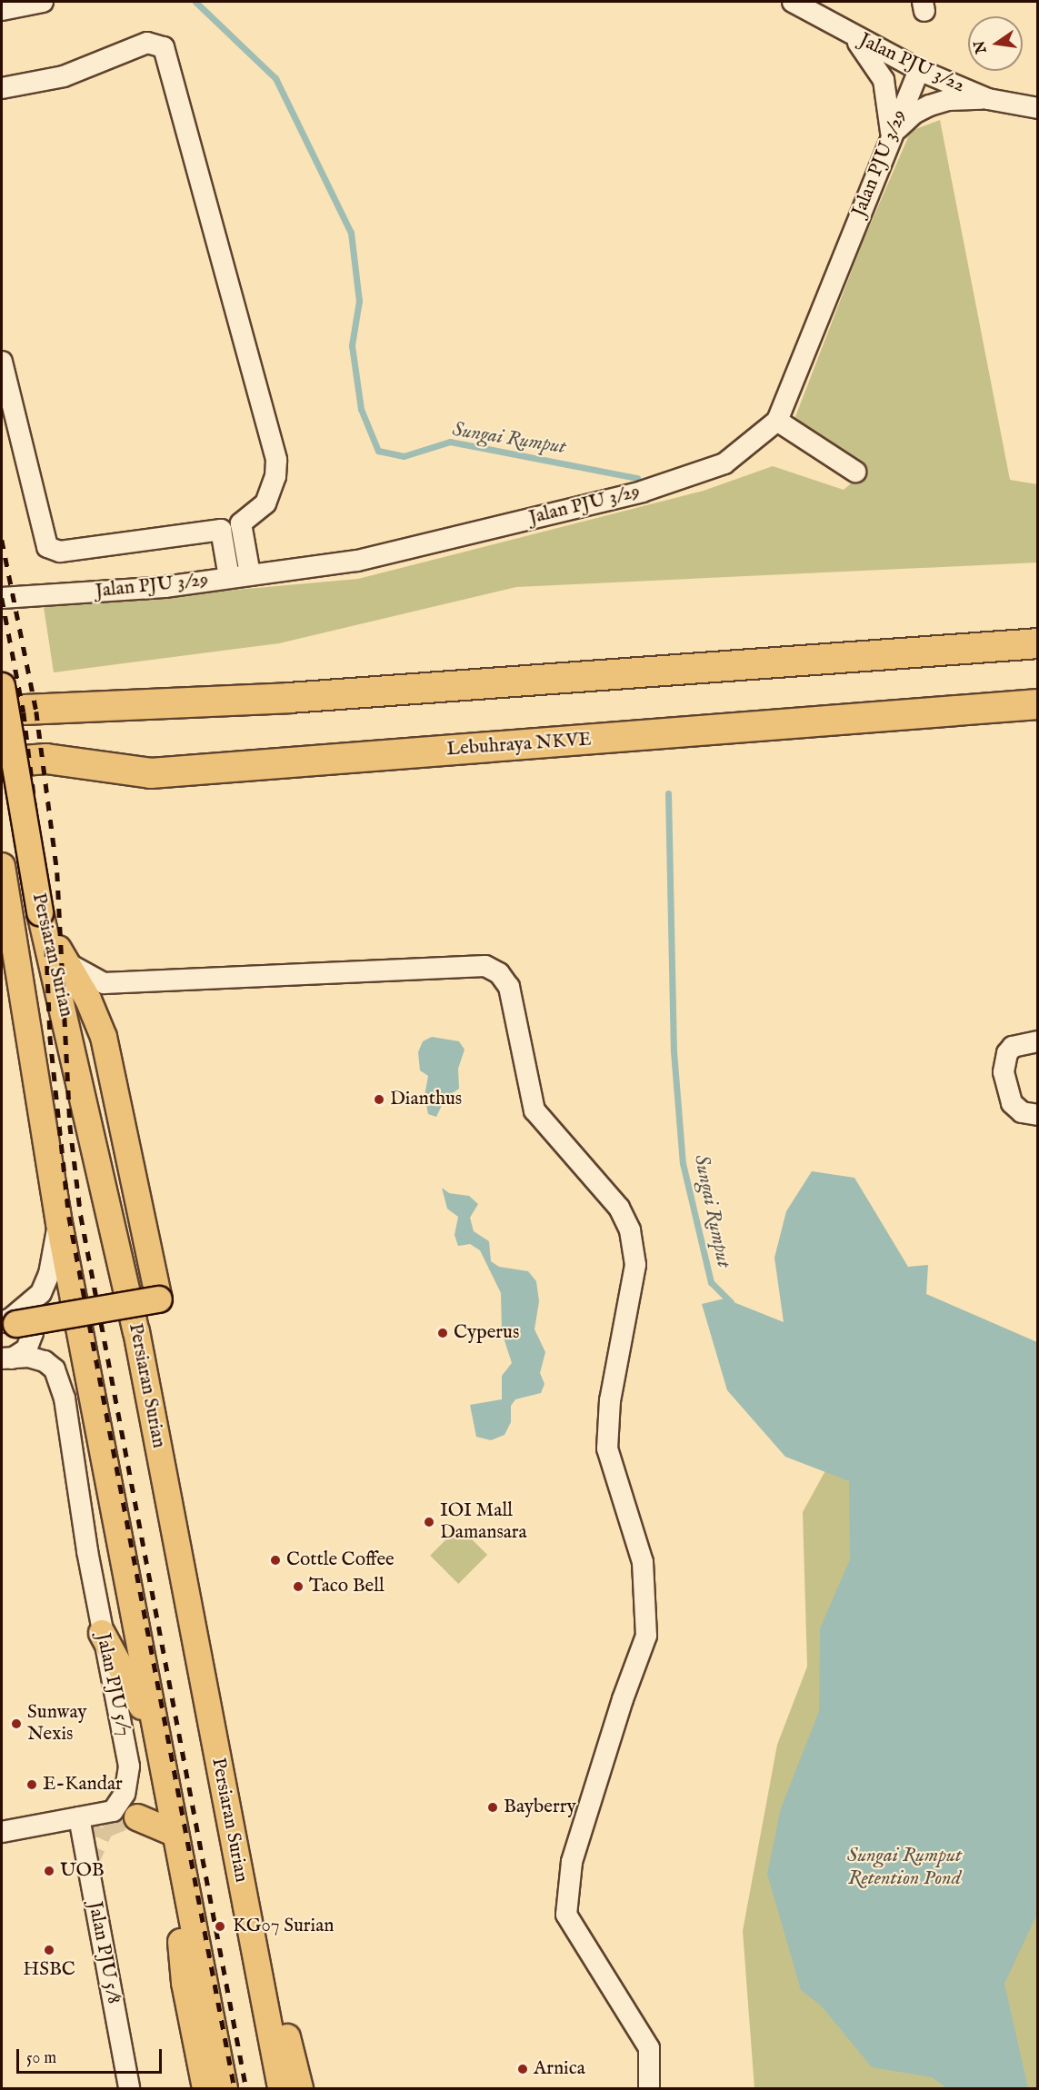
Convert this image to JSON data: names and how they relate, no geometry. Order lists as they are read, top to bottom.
{
  "streets": {
    "highway": ["Lebuhraya NKVE"],
    "main road": ["Persiaran Surian"],
    "street": [
      "Jalan PJU 3/22",
      "Jalan PJU 3/29",
      "Jalan PJU 5/7",
      "Jalan PJU 5/8"
    ]
  },
  "crossings": [
    ["Jalan PJU 3/22", "Jalan PJU 3/29"],
    ["Jalan PJU 5/7", "Jalan PJU 5/8"]
  ],
  "water": ["Sungai Rumput", "Sungai Rumput Retention Pond"],
  "places": [
    "Dianthus",
    "Cyperus",
    "IOI Mall Damansara",
    "Cottle Coffee",
    "Taco Bell",
    "Sunway Nexis",
    "E-Kandar",
    "Bayberry",
    "UOB",
    "KG07 Surian",
    "HSBC",
    "Arnica"
  ],
  "scale_bar": "50 m",
  "north": "left"
}
